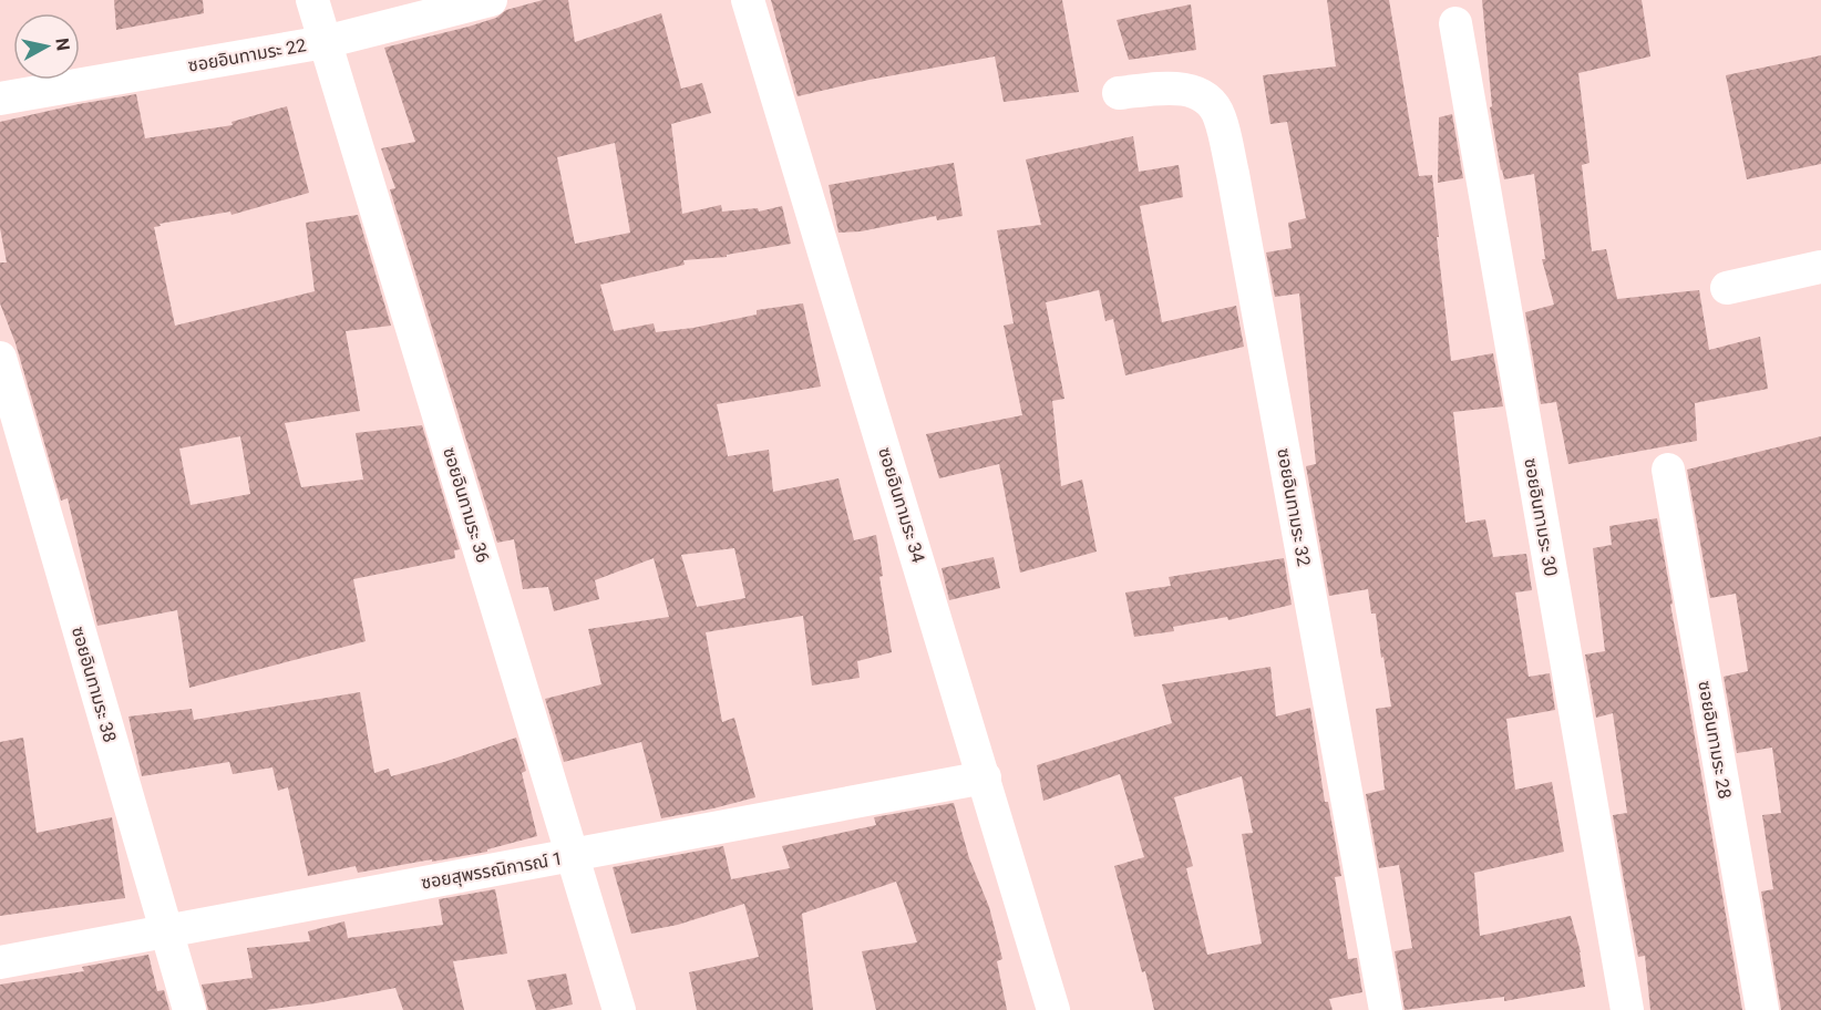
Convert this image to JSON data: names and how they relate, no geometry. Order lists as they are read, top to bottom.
{
  "streets": {
    "street": [
      "ซอยอินทามระ 22",
      "ซอยอินทามระ 36",
      "ซอยอินทามระ 34",
      "ซอยอินทามระ 32",
      "ซอยอินทามระ 30",
      "ซอยอินทามระ 38",
      "ซอยอินทามระ 28",
      "ซอยสุพรรณิการณ์ 1"
    ]
  },
  "crossings": [
    ["ซอยอินทามระ 22", "ซอยอินทามระ 36"],
    ["ซอยอินทามระ 36", "ซอยสุพรรณิการณ์ 1"],
    ["ซอยอินทามระ 34", "ซอยสุพรรณิการณ์ 1"],
    ["ซอยอินทามระ 38", "ซอยสุพรรณิการณ์ 1"]
  ],
  "north": "right"
}
